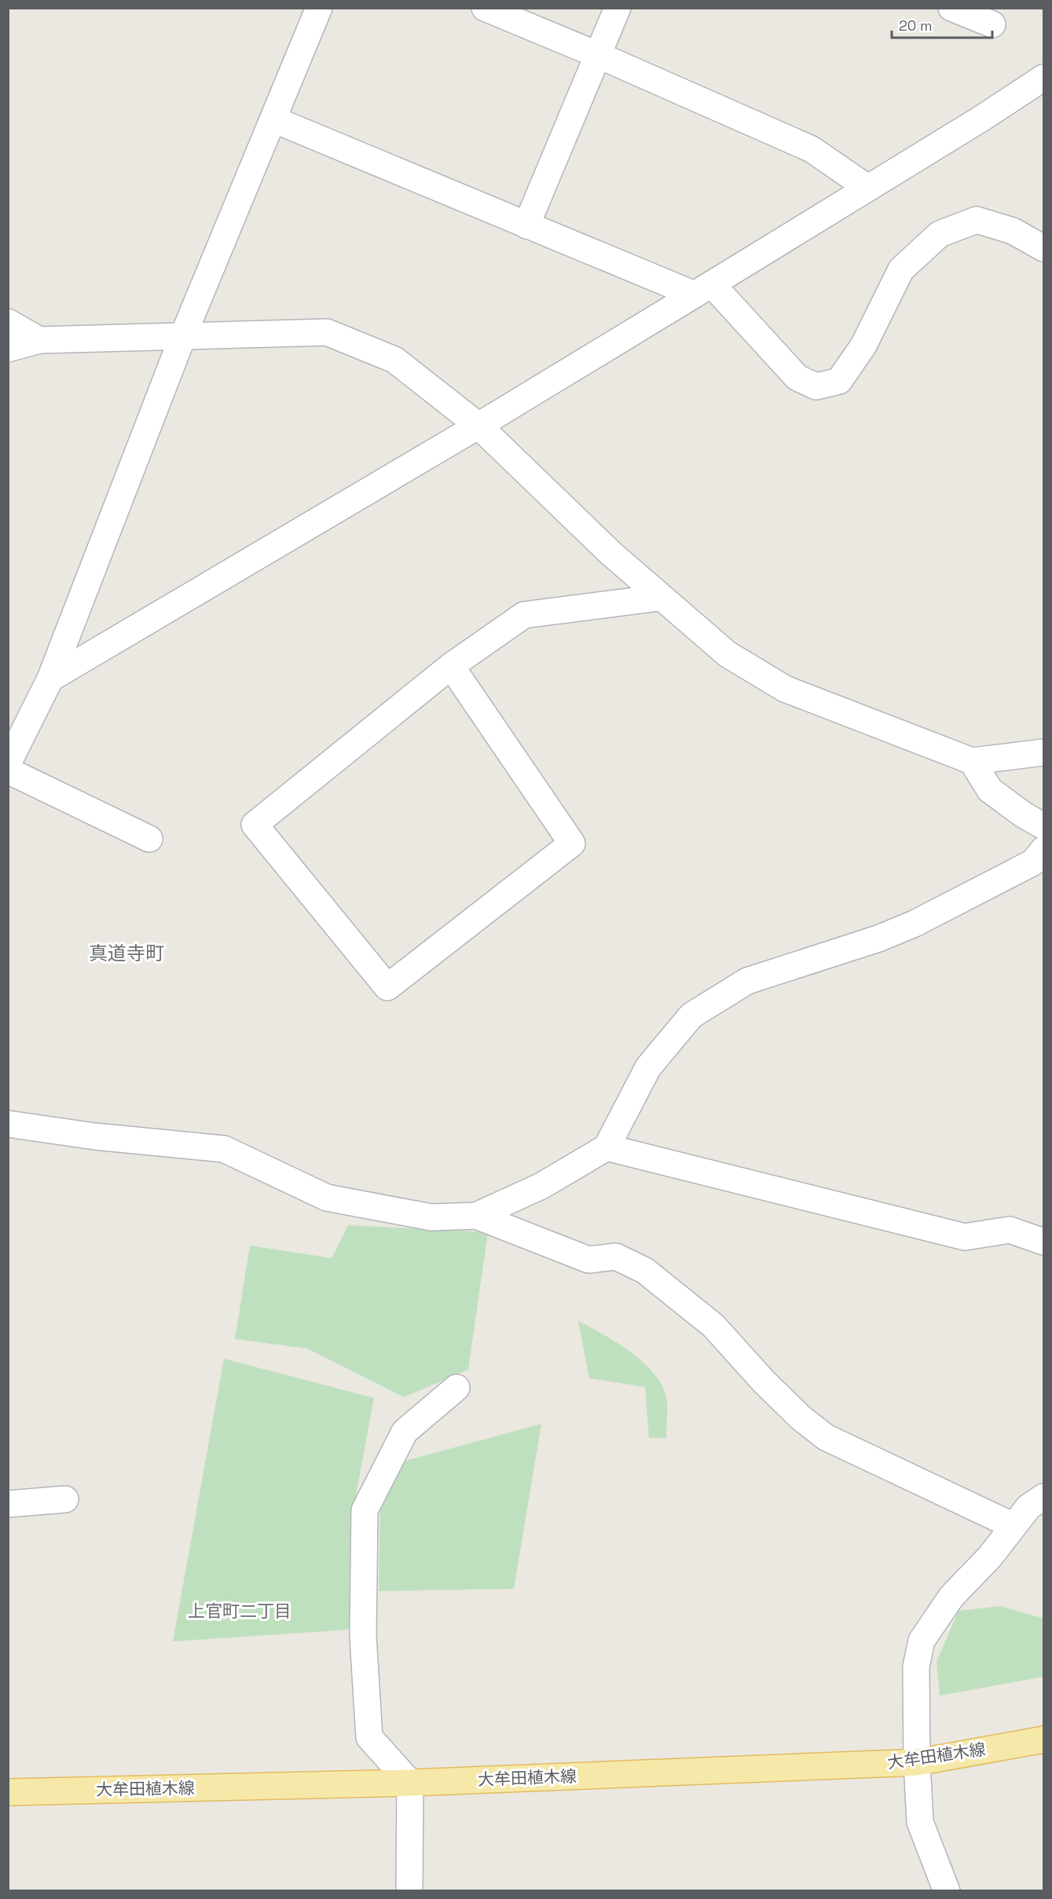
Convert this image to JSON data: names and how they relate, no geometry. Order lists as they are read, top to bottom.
{
  "streets": {
    "main road": ["大牟田植木線"]
  },
  "districts": ["真道寺町", "上官町二丁目"],
  "scale_bar": "20 m"
}
